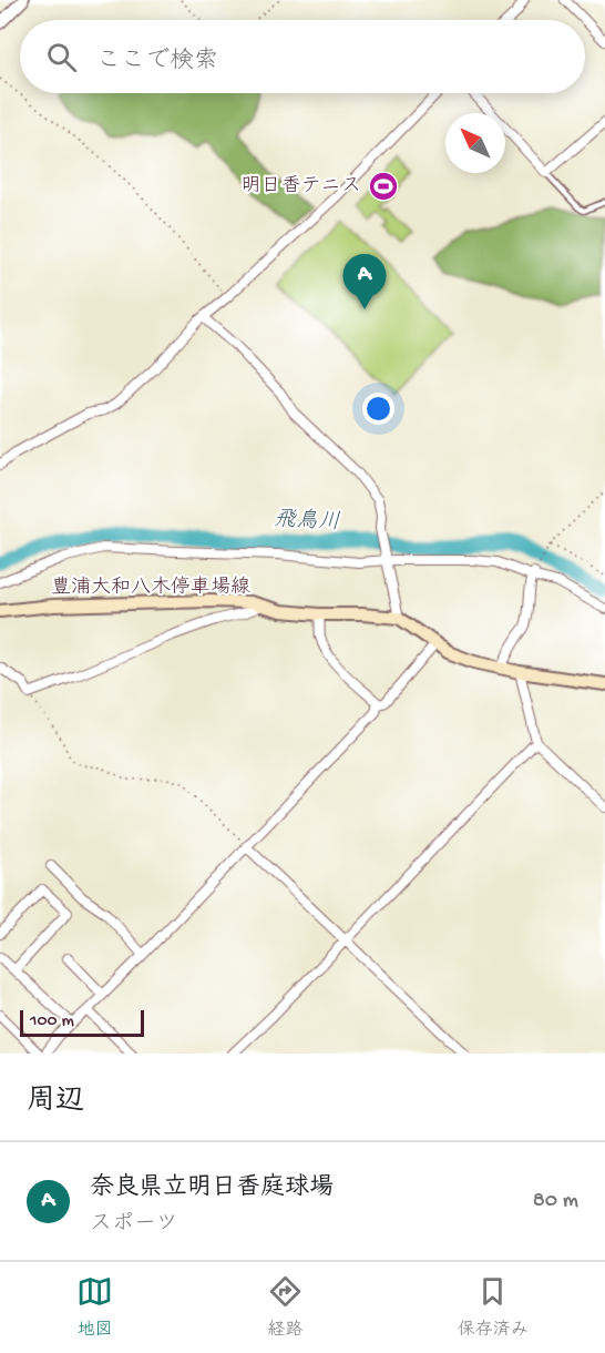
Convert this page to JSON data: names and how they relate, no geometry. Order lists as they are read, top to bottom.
{
  "streets": {
    "main road": ["豊浦大和八木停車場線"]
  },
  "water": ["飛鳥川"],
  "places": {
    "sports": ["明日香テニス"]
  },
  "scale_bar": "100 m",
  "north": "top left",
  "page": {
    "search": "ここで検索",
    "pins": "A",
    "scale": "100 m",
    "heading": "周辺",
    "list": [
      {
        "mark": "A",
        "name": "奈良県立明日香庭球場",
        "note": "スポーツ",
        "value": "80 m"
      }
    ],
    "nav": ["地図", "経路", "保存済み"]
  }
}
